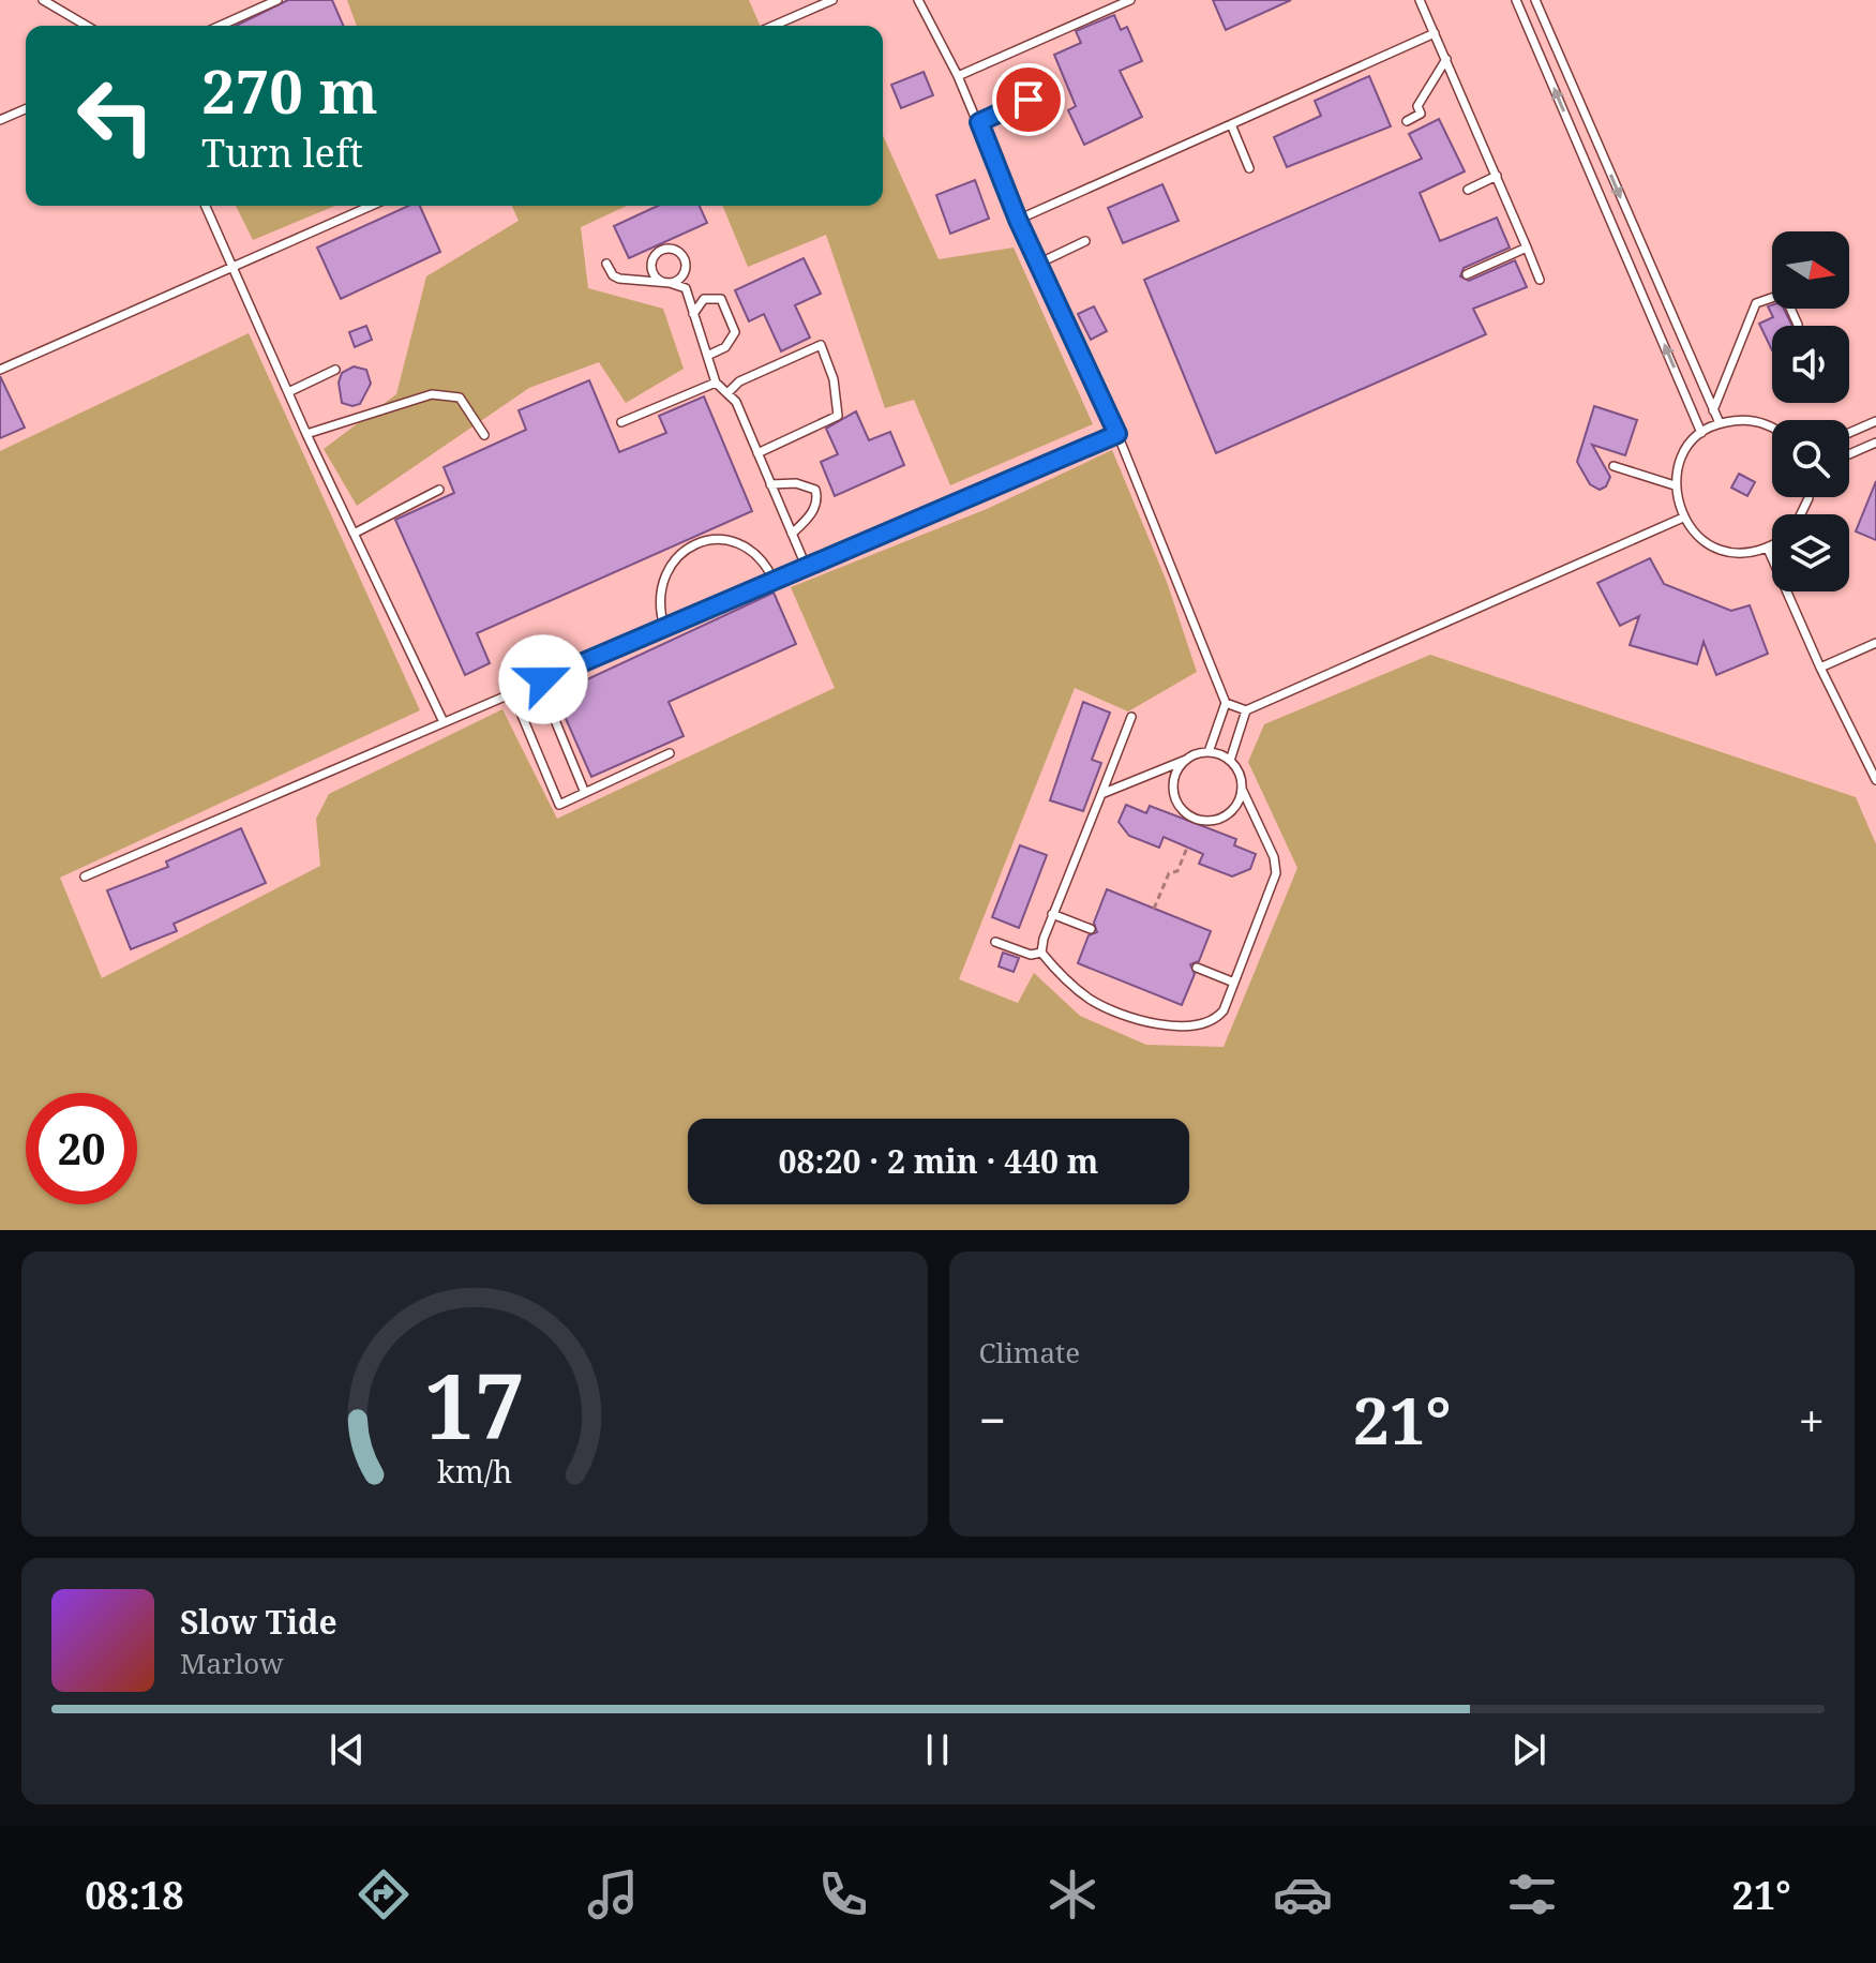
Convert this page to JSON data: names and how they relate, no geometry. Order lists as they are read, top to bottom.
{
  "north": "right",
  "page": {
    "turn": ["270 m", "Turn left"],
    "limit": "20",
    "trip": "08:20 · 2 min · 440 m",
    "tile": "Climate",
    "heat": ["−", "21°", "+"],
    "song": ["Slow Tide", "Marlow"],
    "tabs": ["08:18", "21°"],
    "gauge": ["17", "km/h"]
  }
}
